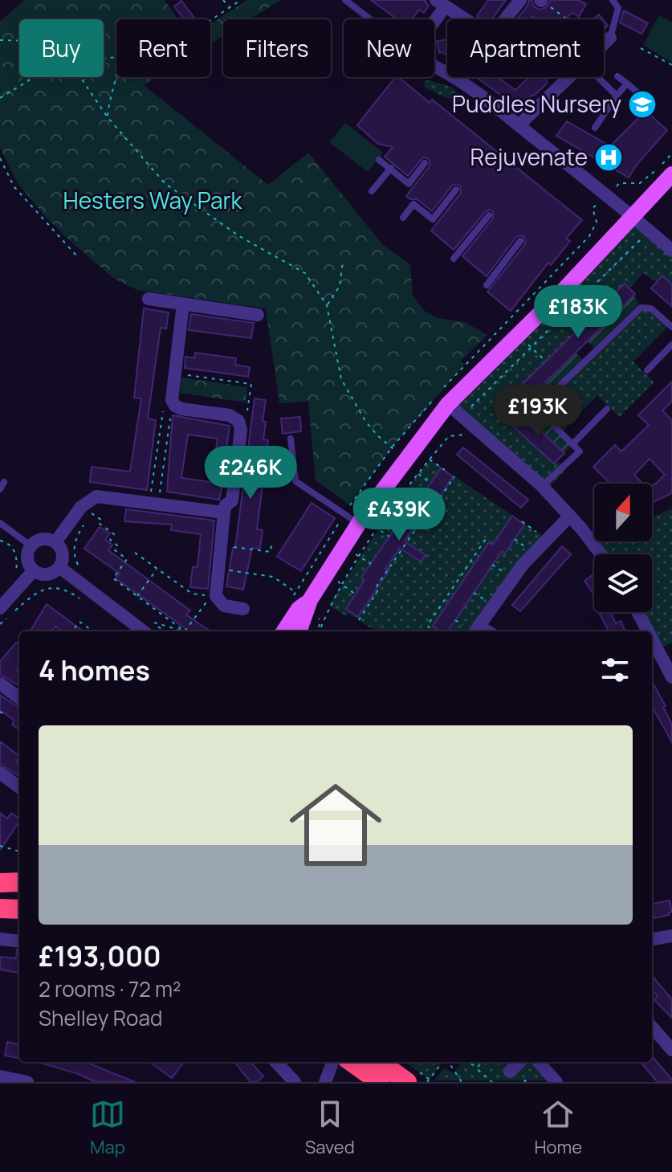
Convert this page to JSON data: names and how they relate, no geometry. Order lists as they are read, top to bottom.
{
  "parks": ["Hesters Way Park"],
  "places": {
    "school or university": ["Puddles Nursery"],
    "hospital": ["Rejuvenate"]
  },
  "north": "top",
  "page": {
    "chip": [
      "Buy",
      "Rent",
      "Filters",
      "New",
      "Apartment"
    ],
    "price": [
      "£183K",
      "£193K",
      "£246K",
      "£439K"
    ],
    "heading": "4 homes",
    "list": [
      {
        "name": "£193,000",
        "note": "2 rooms · 72 m² · Shelley Road"
      }
    ],
    "tabs": ["Map", "Saved", "Home"]
  }
}
